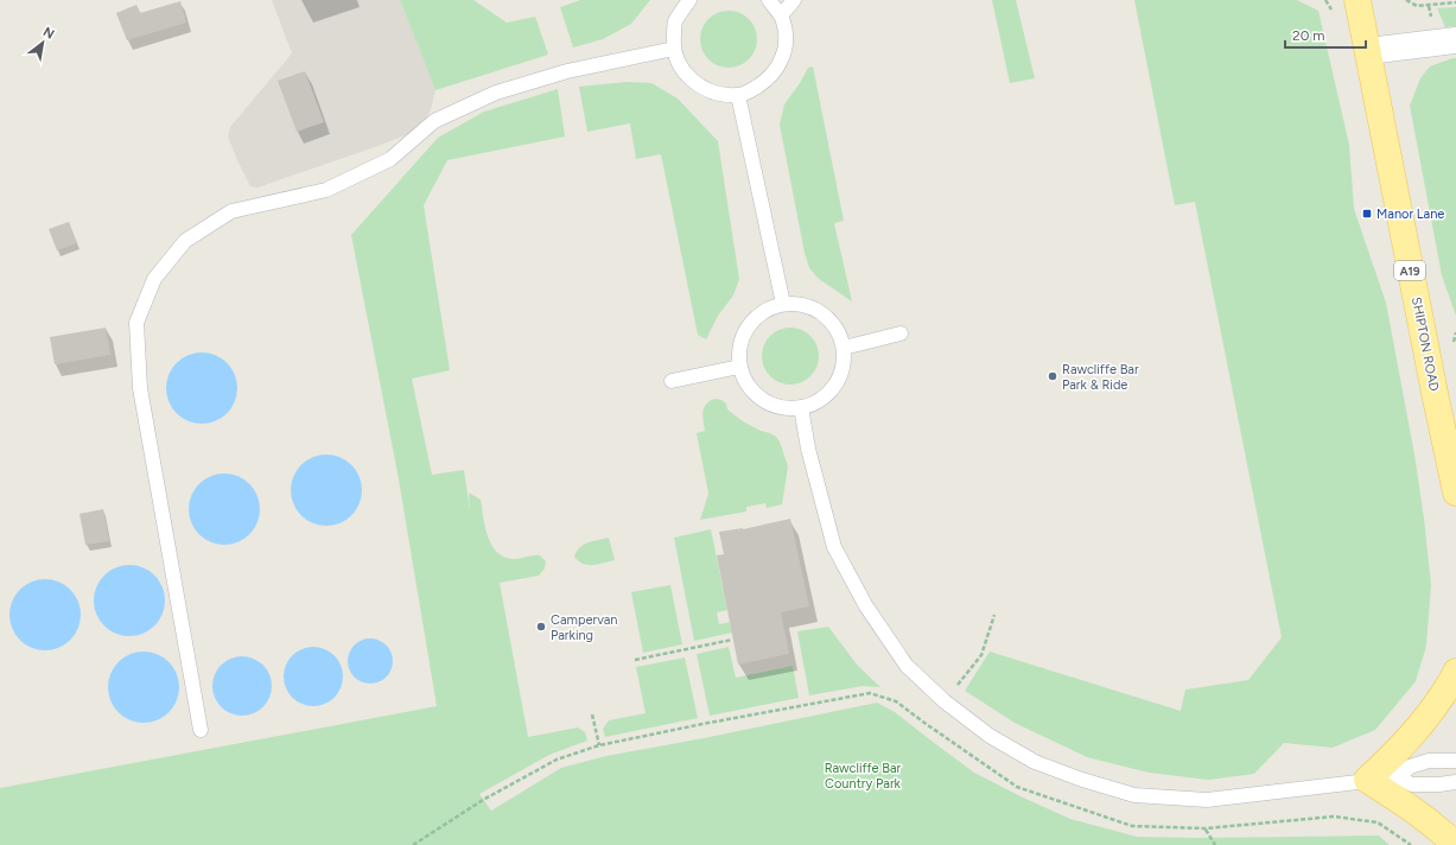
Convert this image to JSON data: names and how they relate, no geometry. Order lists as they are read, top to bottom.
{
  "streets": {
    "main road": ["A19", "SHIPTON ROAD"]
  },
  "parks": ["Rawcliffe Bar Country Park"],
  "places": {
    "transit": ["Manor Lane"],
    "other": ["Rawcliffe Bar Park & Ride", "Campervan Parking"]
  },
  "scale_bar": "20 m",
  "north": "top right"
}
